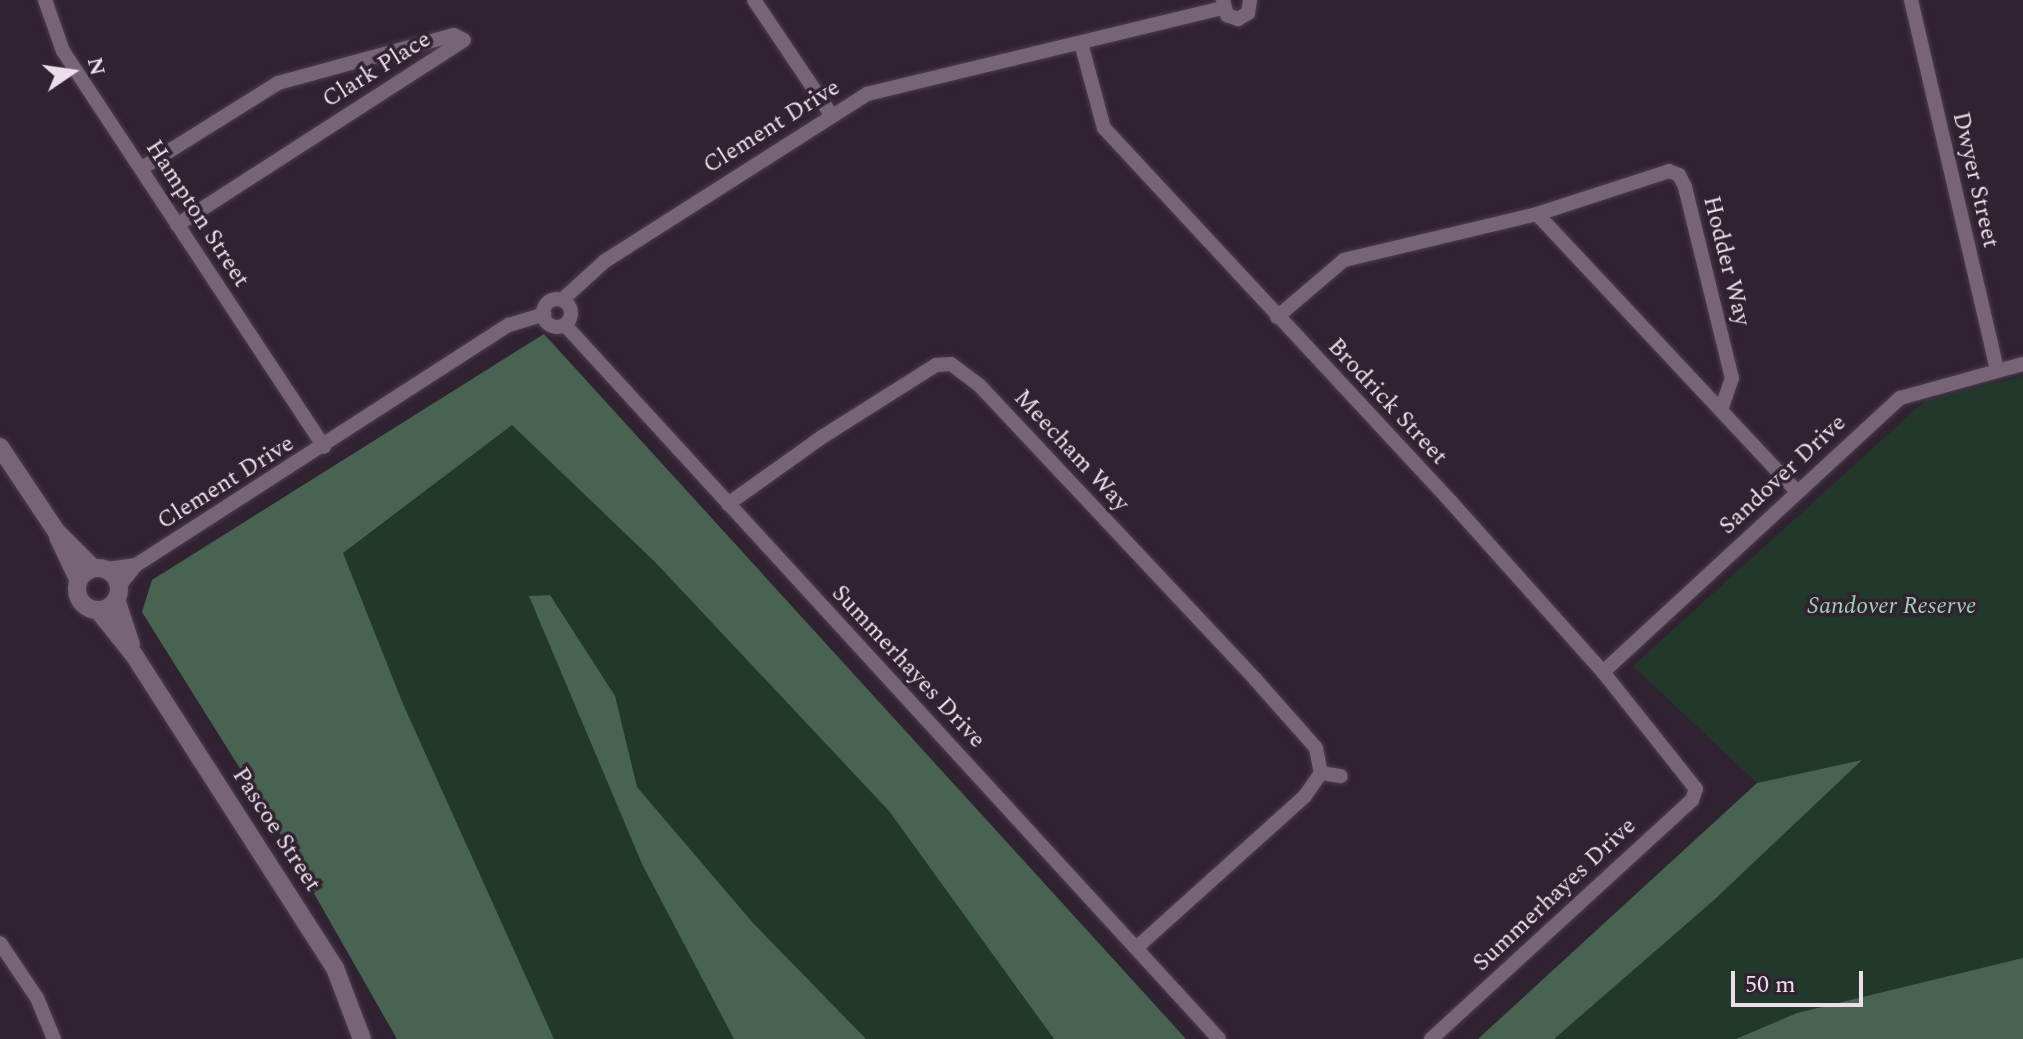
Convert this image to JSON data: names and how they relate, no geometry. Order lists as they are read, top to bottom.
{
  "streets": {
    "street": [
      "Clark Place",
      "Clement Drive",
      "Dwyer Street",
      "Hampton Street",
      "Hodder Way",
      "Brodrick Street",
      "Meecham Way",
      "Sandover Drive",
      "Summerhayes Drive",
      "Pascoe Street"
    ]
  },
  "crossings": [
    ["Clark Place", "Hampton Street"],
    ["Clement Drive", "Hampton Street"],
    ["Clement Drive", "Brodrick Street"],
    ["Clement Drive", "Summerhayes Drive"],
    ["Clement Drive", "Pascoe Street"],
    ["Dwyer Street", "Sandover Drive"],
    ["Hodder Way", "Brodrick Street"],
    ["Brodrick Street", "Sandover Drive"],
    ["Brodrick Street", "Summerhayes Drive"],
    ["Meecham Way", "Summerhayes Drive"]
  ],
  "parks": ["Sandover Reserve"],
  "scale_bar": "50 m",
  "north": "right"
}
